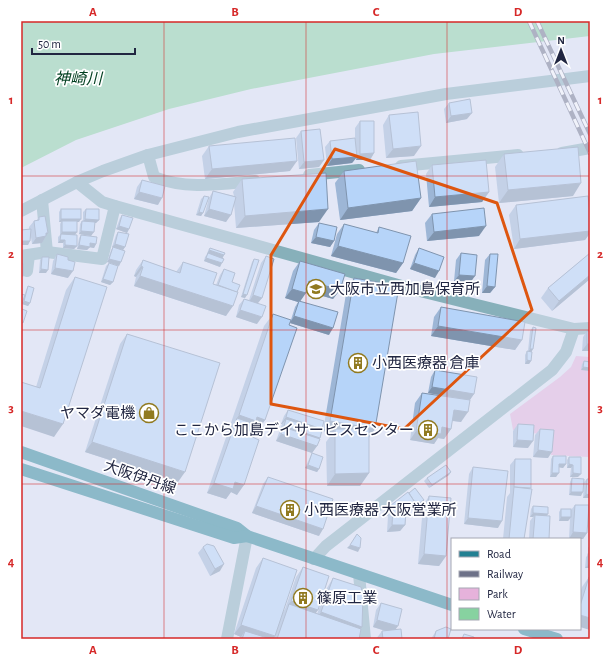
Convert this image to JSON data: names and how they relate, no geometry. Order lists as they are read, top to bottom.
{
  "streets": {
    "main road": ["大阪伊丹線"]
  },
  "water": ["神崎川"],
  "places": {
    "school or university": ["大阪市立西加島保育所"],
    "building": [
      "小西医療器 倉庫",
      "ここから加島デイサービスセンター",
      "小西医療器 大阪営業所",
      "篠原工業"
    ],
    "shop": ["ヤマダ電機"]
  },
  "legend": [
    "Road",
    "Railway",
    "Park",
    "Water"
  ],
  "scale_bar": "50 m",
  "north": "top",
  "grid": {
    "columns": [
      "A",
      "B",
      "C",
      "D"
    ],
    "rows": [
      "1",
      "2",
      "3",
      "4"
    ]
  }
}
